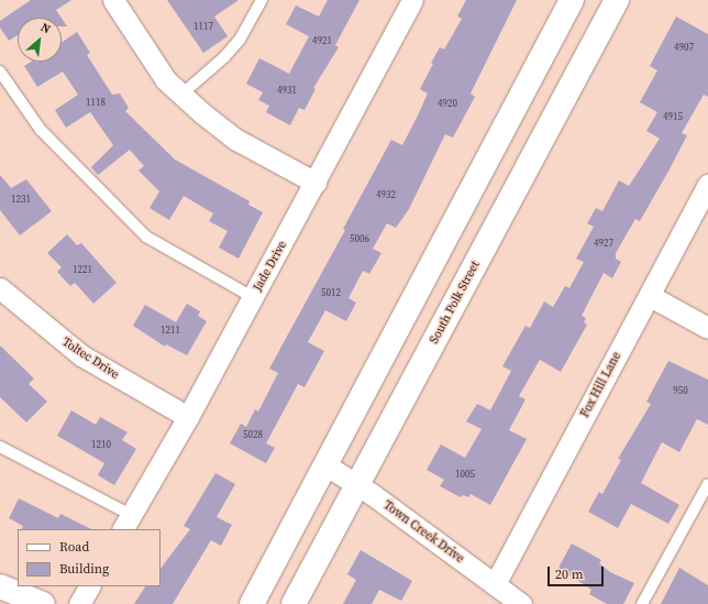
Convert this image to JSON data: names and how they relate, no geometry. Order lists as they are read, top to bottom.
{
  "streets": {
    "main road": ["South Polk Street"],
    "street": [
      "Jade Drive",
      "Toltec Drive",
      "Fox Hill Lane",
      "Town Creek Drive"
    ]
  },
  "crossings": [
    ["Jade Drive", "Toltec Drive"],
    ["South Polk Street", "Town Creek Drive"],
    ["Fox Hill Lane", "Town Creek Drive"]
  ],
  "house_numbers": [
    "1117",
    "4921",
    "4907",
    "4931",
    "1118",
    "4920",
    "4915",
    "4932",
    "1231",
    "5006",
    "4927",
    "1221",
    "5012",
    "1211",
    "950",
    "5028",
    "1210",
    "1005"
  ],
  "legend": ["Road", "Building"],
  "scale_bar": "20 m",
  "north": "top right"
}
